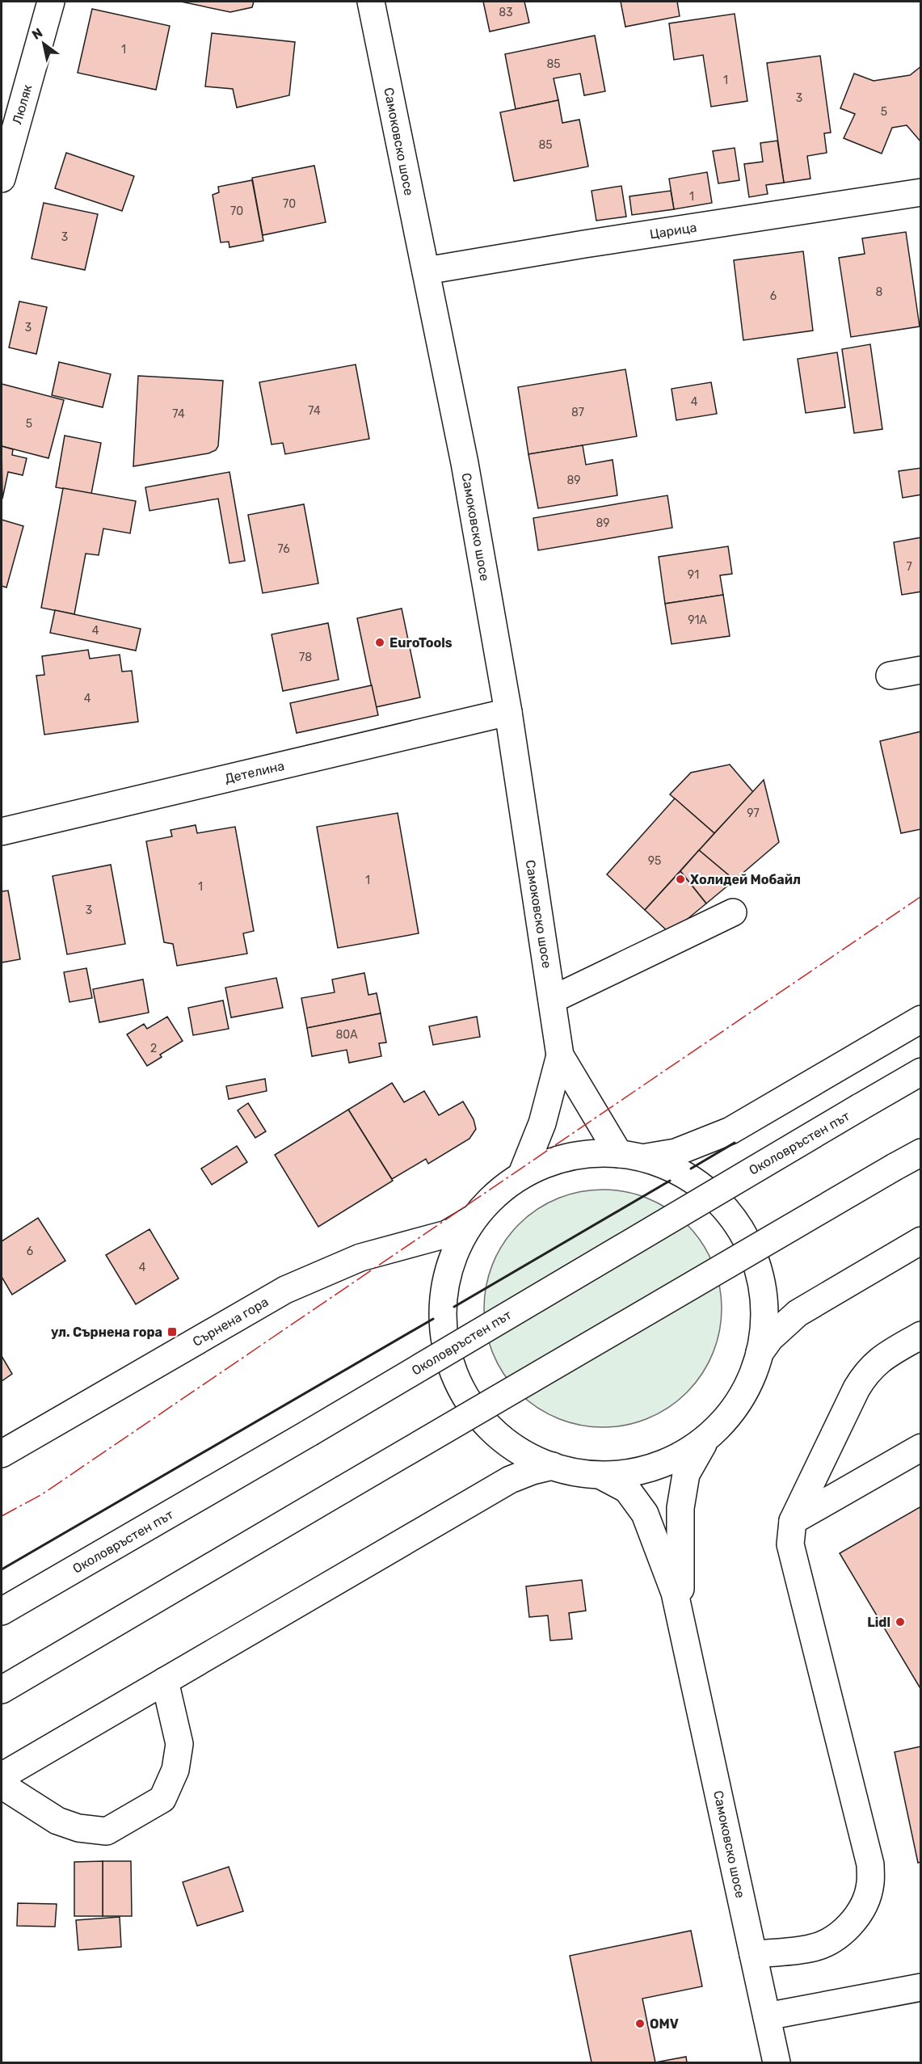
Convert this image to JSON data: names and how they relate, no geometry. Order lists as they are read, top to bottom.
{
  "streets": {
    "main road": [
      "Люляк",
      "Самоковско шосе",
      "Царица",
      "Детелина",
      "Околовръстен път",
      "Сърнена гора"
    ]
  },
  "crossings": [
    ["Самоковско шосе", "Царица"],
    ["Самоковско шосе", "Детелина"]
  ],
  "places": {
    "other": [
      "EuroTools",
      "Холидей Мобайл",
      "Lidl",
      "OMV"
    ],
    "transit": ["ул. Сърнена гора"]
  },
  "house_numbers": [
    "83",
    "1",
    "85",
    "1",
    "3",
    "5",
    "85",
    "1",
    "70",
    "70",
    "3",
    "8",
    "6",
    "3",
    "4",
    "74",
    "87",
    "74",
    "5",
    "89",
    "89",
    "76",
    "7",
    "91",
    "91А",
    "4",
    "78",
    "4",
    "97",
    "95",
    "1",
    "1",
    "3",
    "80А",
    "2",
    "6",
    "4"
  ],
  "north": "top left"
}
